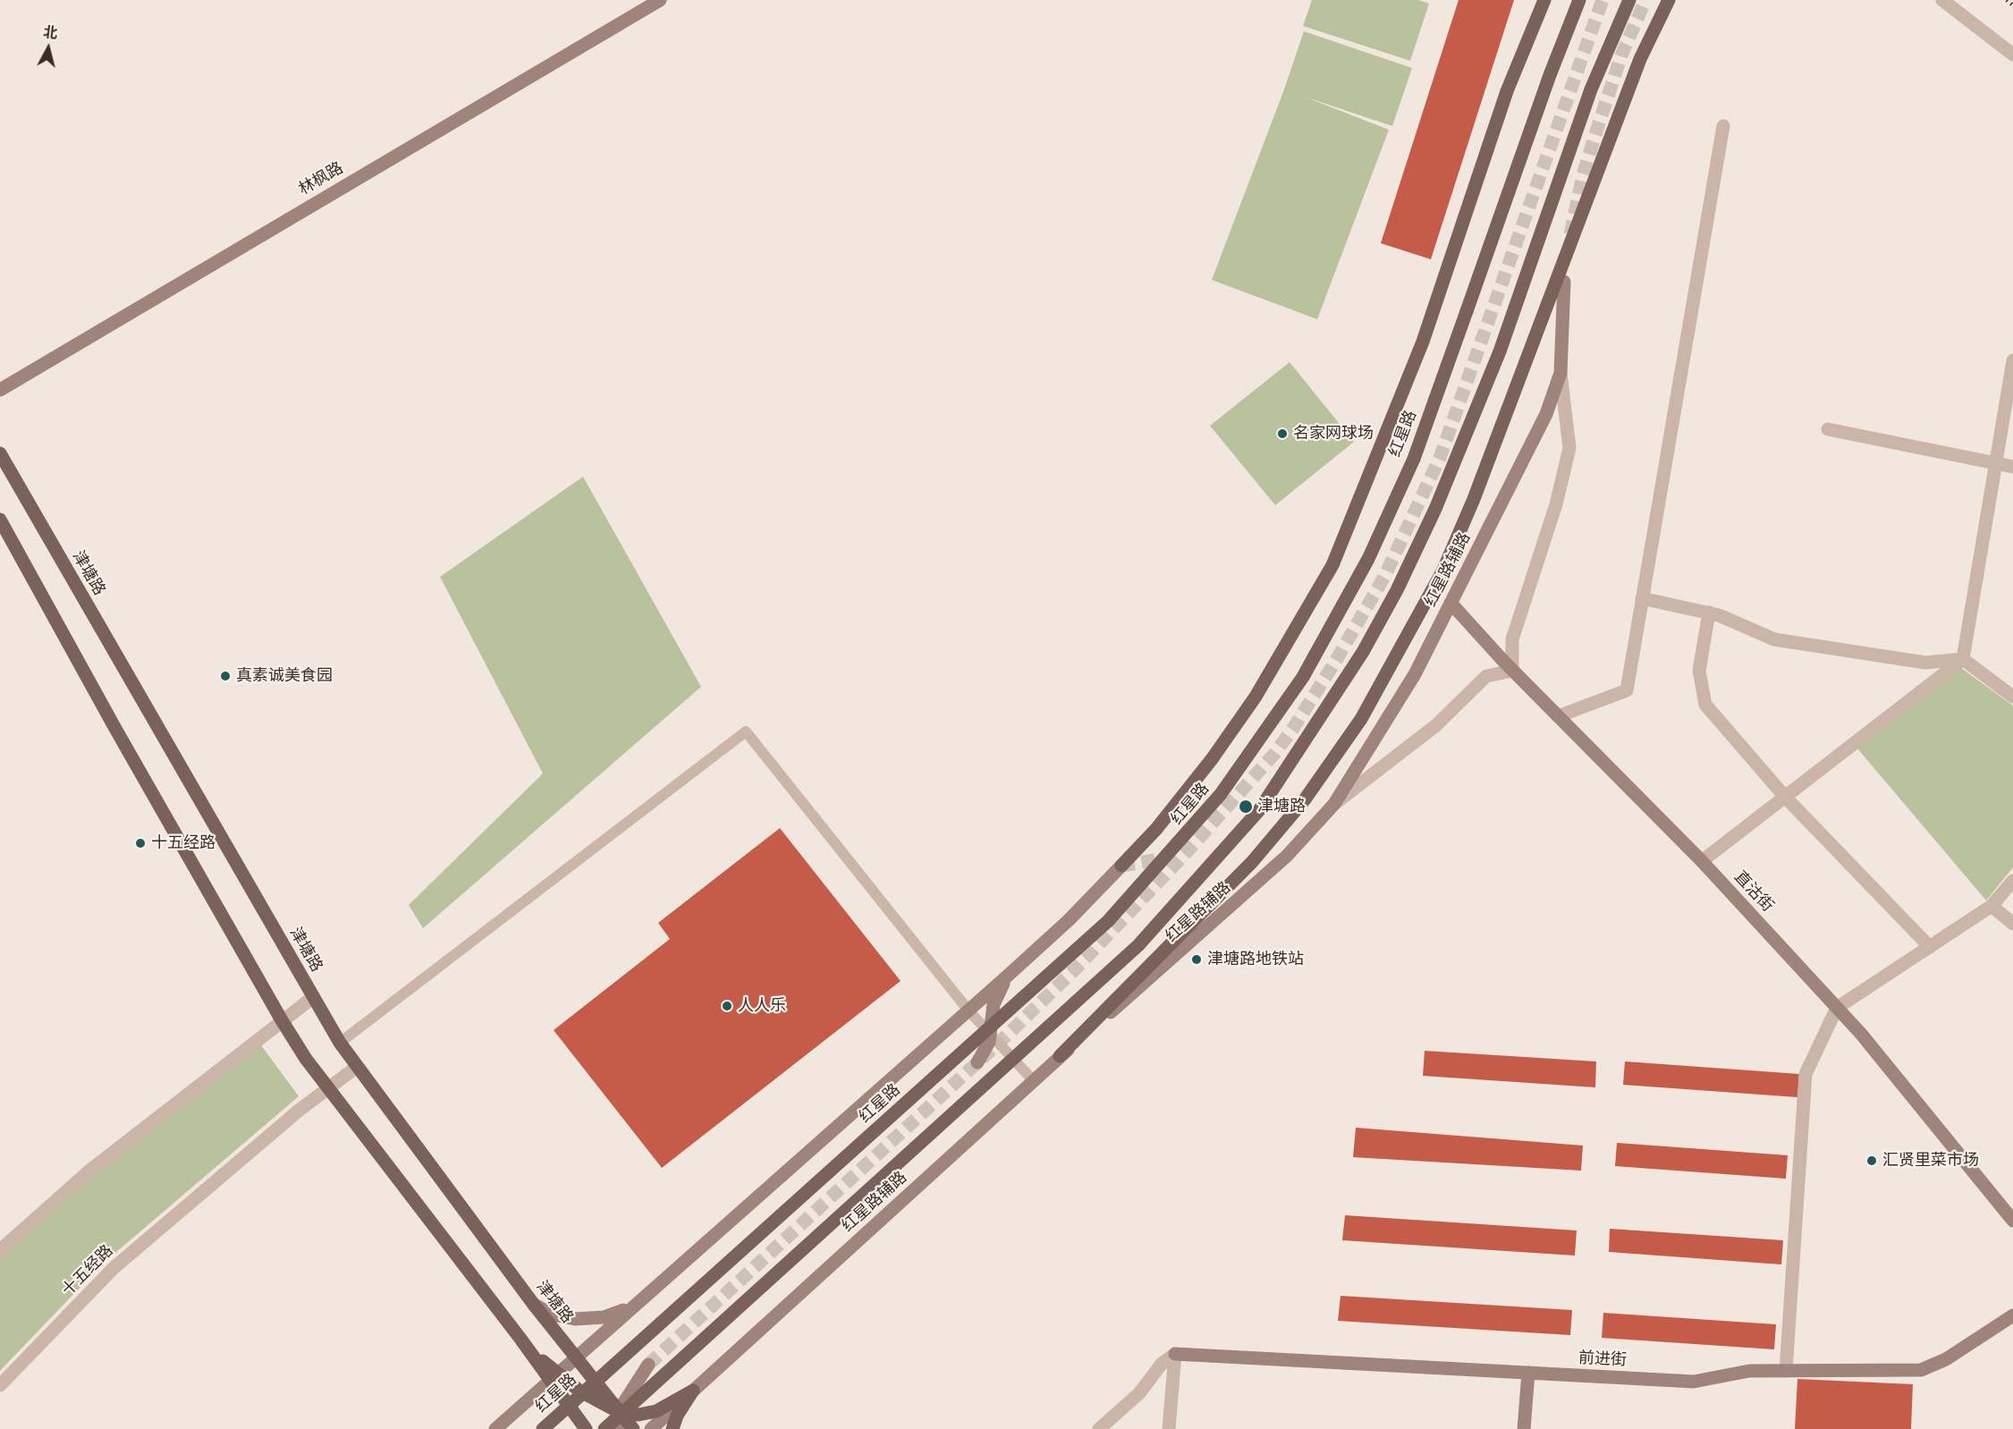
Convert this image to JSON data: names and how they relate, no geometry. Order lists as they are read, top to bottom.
{
  "streets": {
    "main road": [
      "林枫路",
      "红星路",
      "红星路辅路",
      "津塘路",
      "直沽街",
      "前进街"
    ],
    "street": ["十五经路"]
  },
  "crossings": [
    ["红星路辅路", "直沽街"],
    ["津塘路", "十五经路"]
  ],
  "places": [
    "名家网球场",
    "真素诚美食园",
    "津塘路",
    "十五经路",
    "津塘路地铁站",
    "人人乐",
    "汇贤里菜市场"
  ],
  "north": "top"
}
